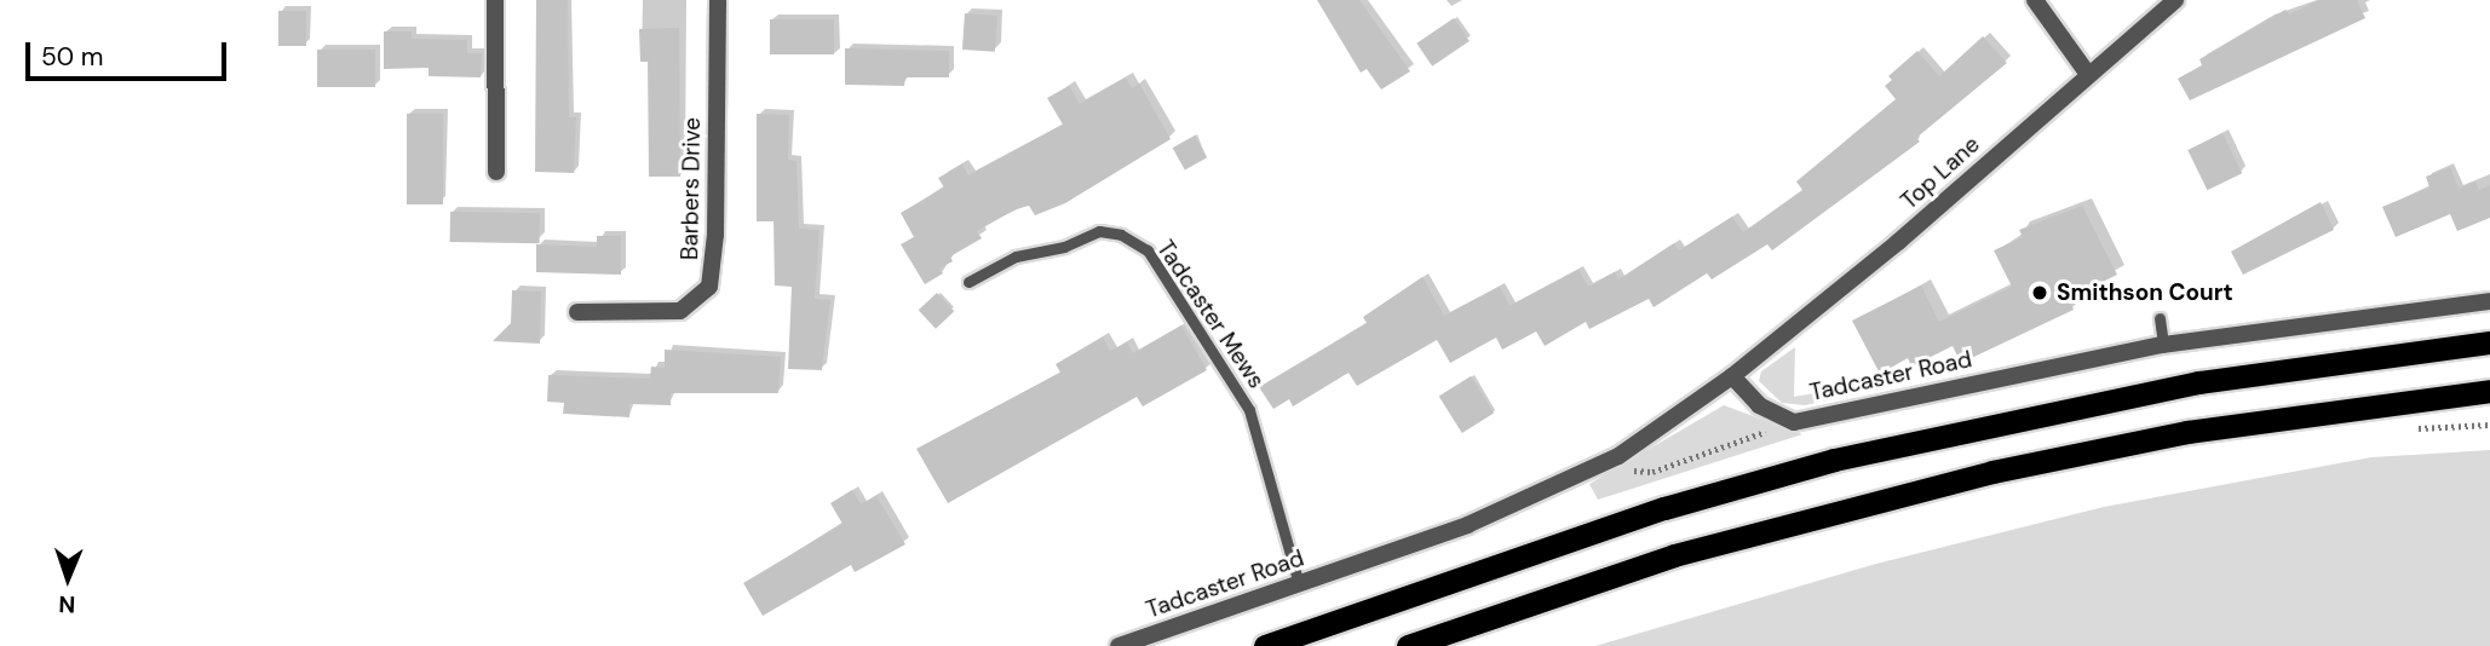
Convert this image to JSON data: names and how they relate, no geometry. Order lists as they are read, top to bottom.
{
  "streets": {
    "street": ["Top Lane", "Barbers Drive", "Tadcaster Road"],
    "lane": ["Tadcaster Mews"]
  },
  "crossings": [
    ["Top Lane", "Tadcaster Road"],
    ["Tadcaster Mews", "Tadcaster Road"]
  ],
  "places": ["Smithson Court"],
  "scale_bar": "50 m",
  "north": "bottom"
}
